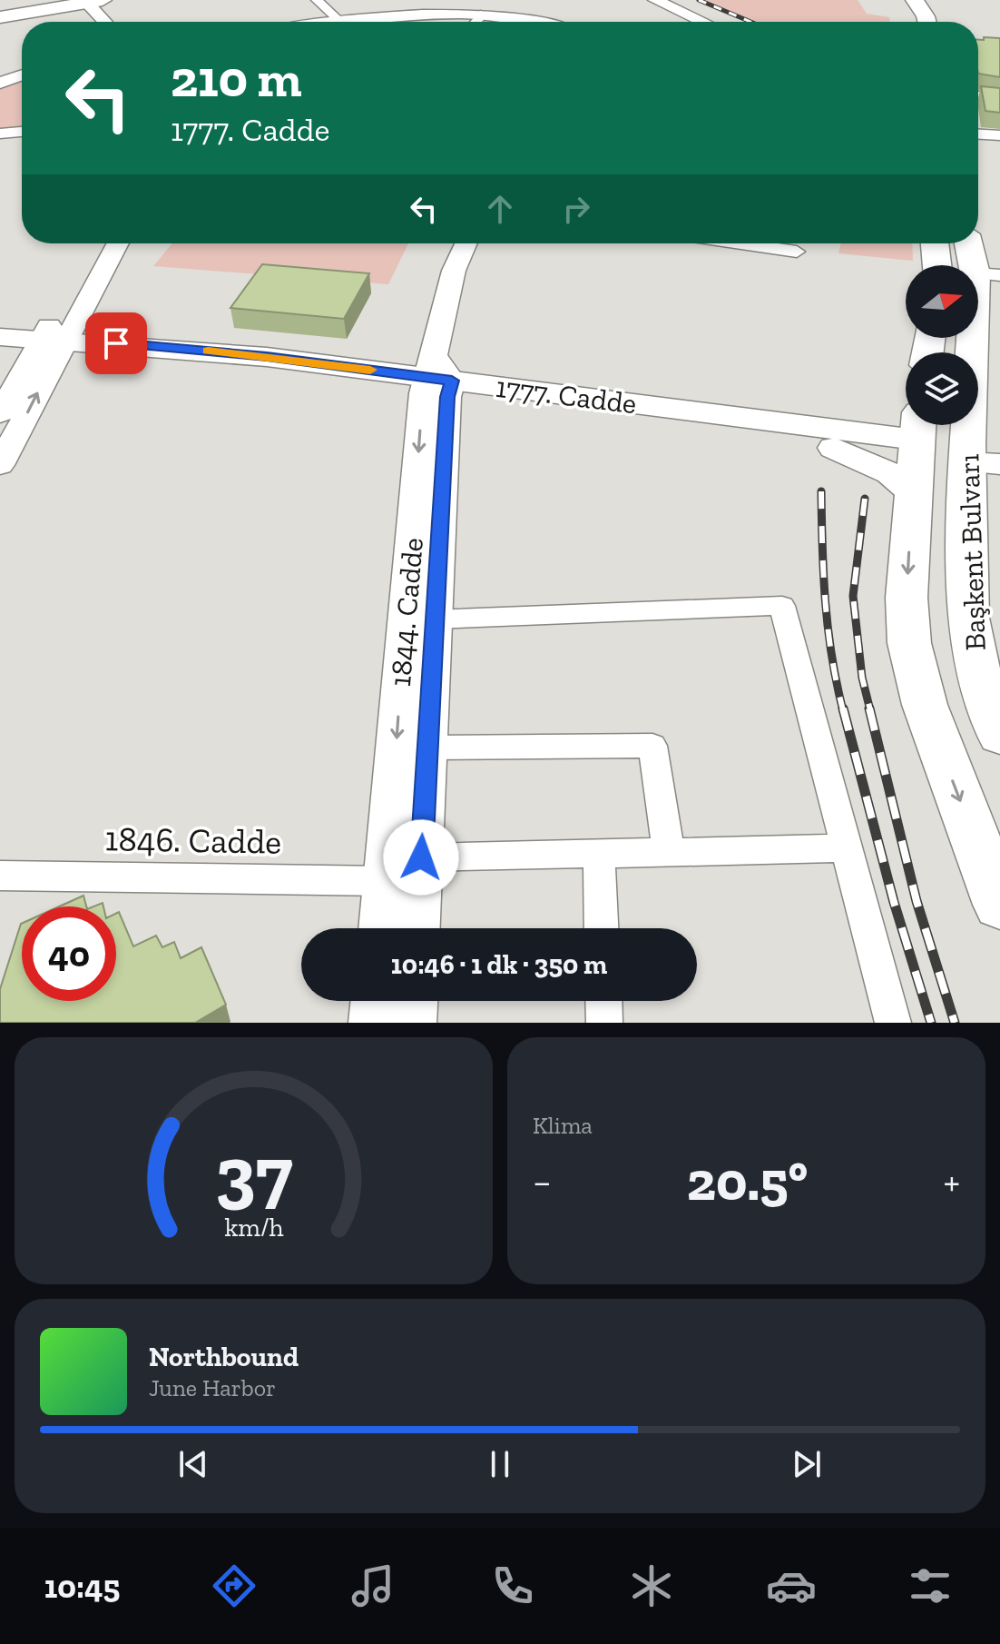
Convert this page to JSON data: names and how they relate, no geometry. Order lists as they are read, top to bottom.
{
  "streets": {
    "main road": ["1777. Cadde", "Başkent Bulvarı"],
    "street": ["1844. Cadde", "1846. Cadde"]
  },
  "crossings": [
    ["1777. Cadde", "Başkent Bulvarı"],
    ["1777. Cadde", "1844. Cadde"],
    ["1844. Cadde", "1846. Cadde"]
  ],
  "north": "right",
  "page": {
    "turn": ["210 m", "1777. Cadde"],
    "limit": "40",
    "trip": "10:46 · 1 dk · 350 m",
    "tile": "Klima",
    "heat": ["−", "20.5°", "+"],
    "song": ["Northbound", "June Harbor"],
    "tabs": "10:45",
    "gauge": ["37", "km/h"]
  }
}
